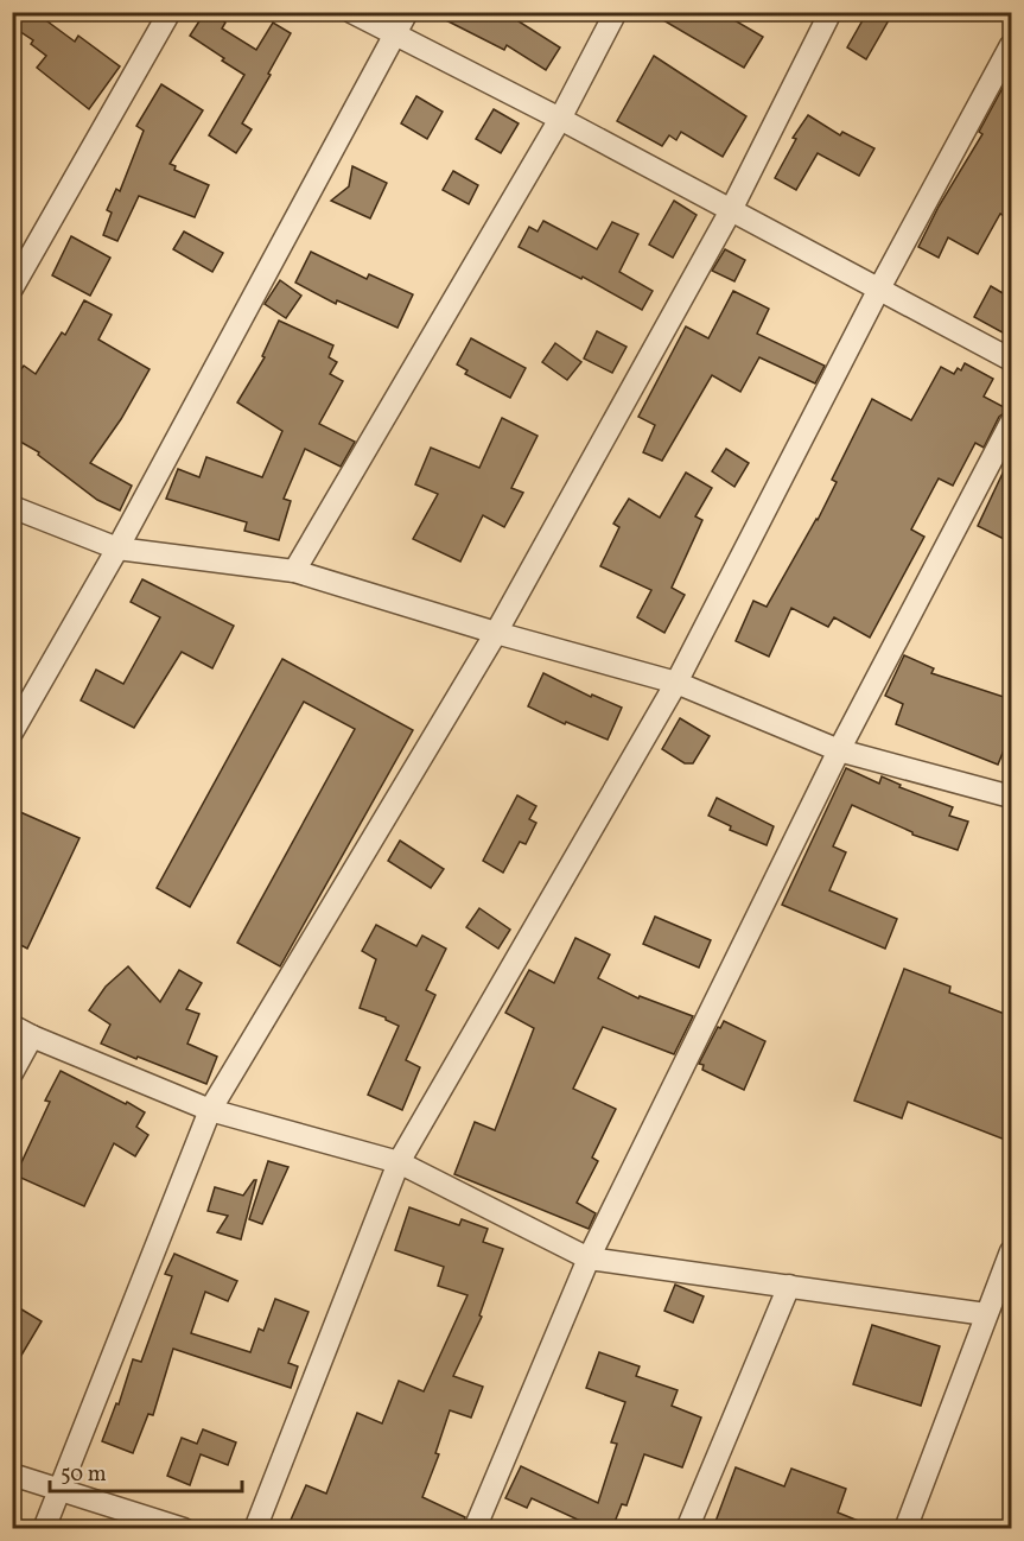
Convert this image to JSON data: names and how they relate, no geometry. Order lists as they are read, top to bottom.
{
  "scale_bar": "50 m"
}
